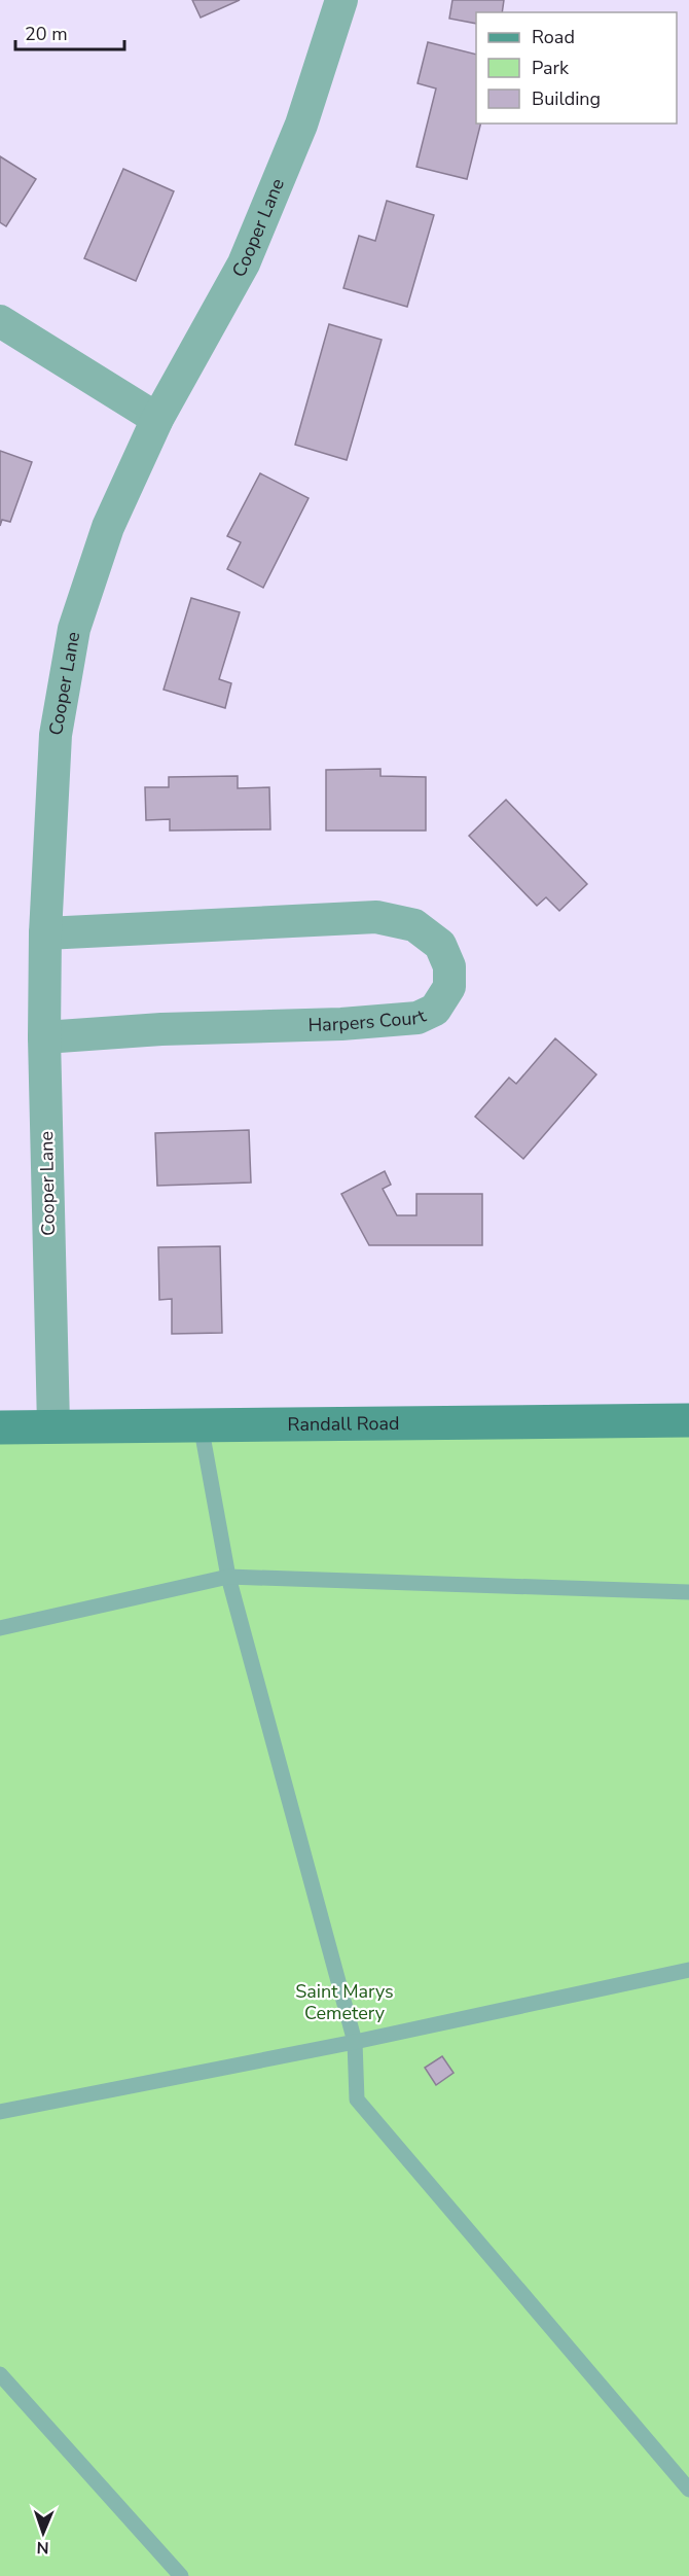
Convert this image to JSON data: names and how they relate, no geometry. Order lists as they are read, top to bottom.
{
  "streets": {
    "street": ["Cooper Lane", "Harpers Court", "Randall Road"]
  },
  "crossings": [
    ["Cooper Lane", "Harpers Court"],
    ["Cooper Lane", "Randall Road"]
  ],
  "parks": ["Saint Marys Cemetery"],
  "legend": ["Road", "Park", "Building"],
  "scale_bar": "20 m",
  "north": "bottom"
}
